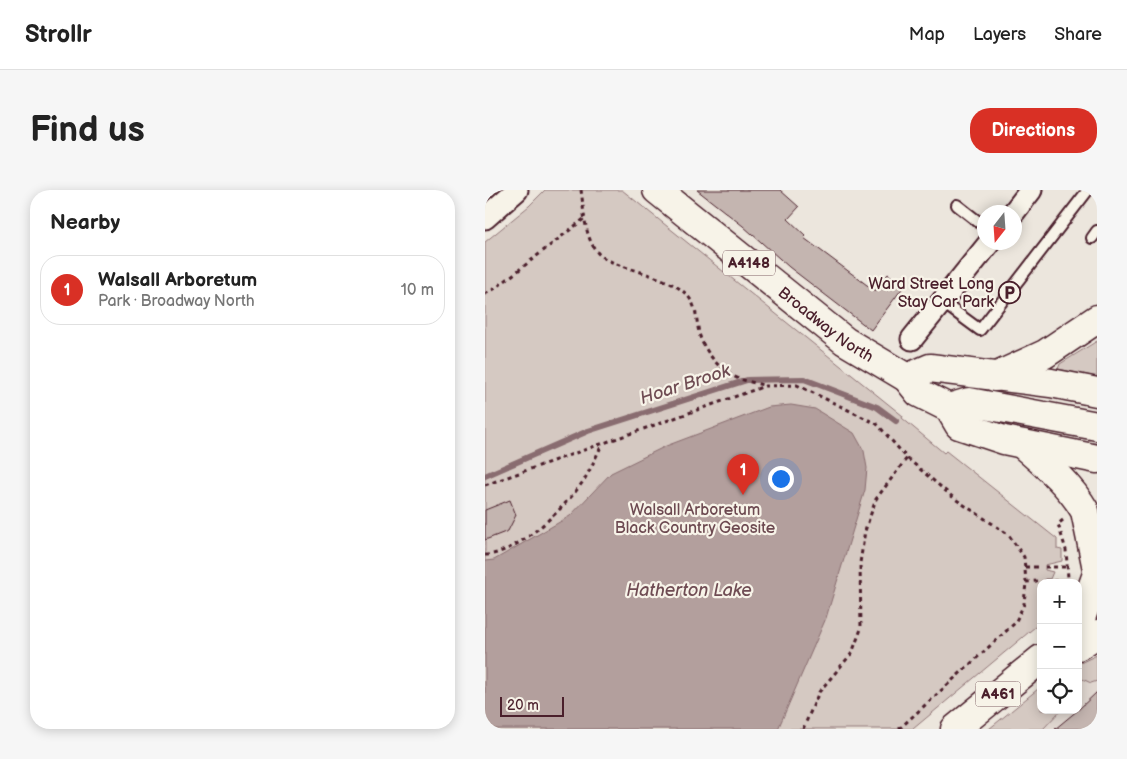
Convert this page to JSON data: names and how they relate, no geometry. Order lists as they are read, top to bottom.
{
  "streets": {
    "main road": ["A4148", "Broadway North", "A461"]
  },
  "water": ["Hoar Brook", "Hatherton Lake"],
  "parks": ["Walsall Arboretum Black Country Geosite"],
  "places": {
    "parking": ["Ward Street Long Stay Car Park"]
  },
  "scale_bar": "20 m",
  "north": "bottom",
  "page": {
    "header": "Strollr",
    "nav": ["Map", "Layers", "Share"],
    "buttons": "Directions",
    "title": "Find us",
    "heading": "Nearby",
    "list": [
      {
        "mark": "1",
        "name": "Walsall Arboretum",
        "note": "Park · Broadway North",
        "value": "10 m"
      }
    ],
    "pins": "1",
    "map_buttons": ["+", "−"],
    "scale": "20 m"
  }
}
